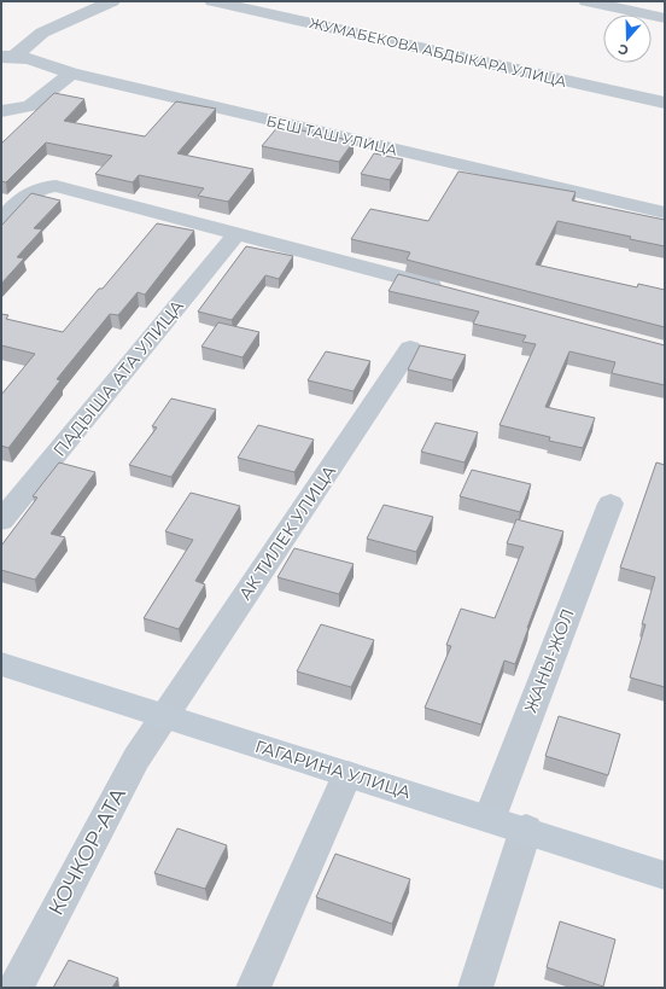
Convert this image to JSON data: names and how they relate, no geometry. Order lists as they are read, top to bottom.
{
  "streets": {
    "main road": ["ГАГАРИНА УЛИЦА"],
    "street": [
      "ЖУМАБЕКОВА АБДЫКАРА УЛИЦА",
      "БЕШ ТАШ УЛИЦА",
      "ПАДЫША АТА УЛИЦА",
      "АК ТИЛЕК УЛИЦА",
      "ЖАНЫ-ЖОЛ",
      "КОЧКОР-АТА"
    ]
  },
  "crossings": [
    ["АК ТИЛЕК УЛИЦА", "ГАГАРИНА УЛИЦА"],
    ["АК ТИЛЕК УЛИЦА", "КОЧКОР-АТА"],
    ["ЖАНЫ-ЖОЛ", "ГАГАРИНА УЛИЦА"],
    ["ГАГАРИНА УЛИЦА", "КОЧКОР-АТА"]
  ],
  "north": "bottom"
}
